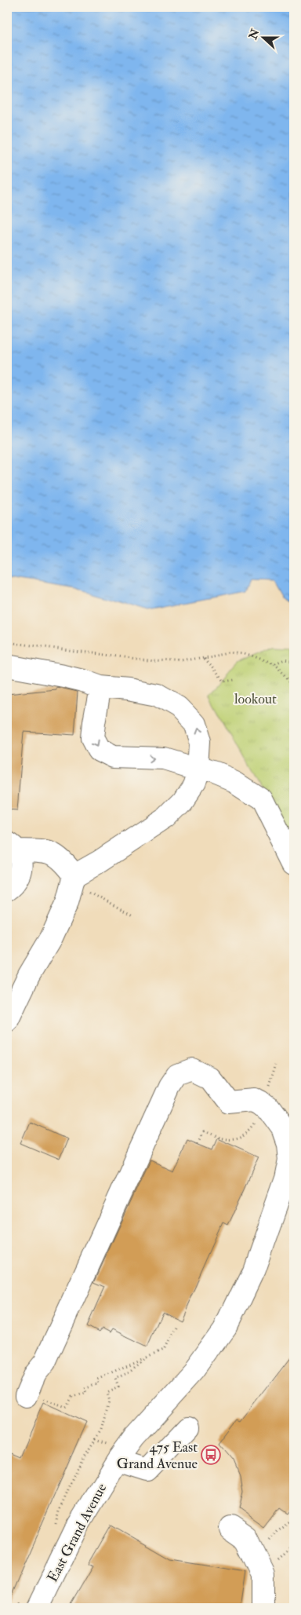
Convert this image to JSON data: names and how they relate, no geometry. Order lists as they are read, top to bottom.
{
  "streets": {
    "street": ["East Grand Avenue"]
  },
  "parks": ["lookout"],
  "places": {
    "bus stop": ["475 East Grand Avenue"]
  },
  "north": "left"
}
